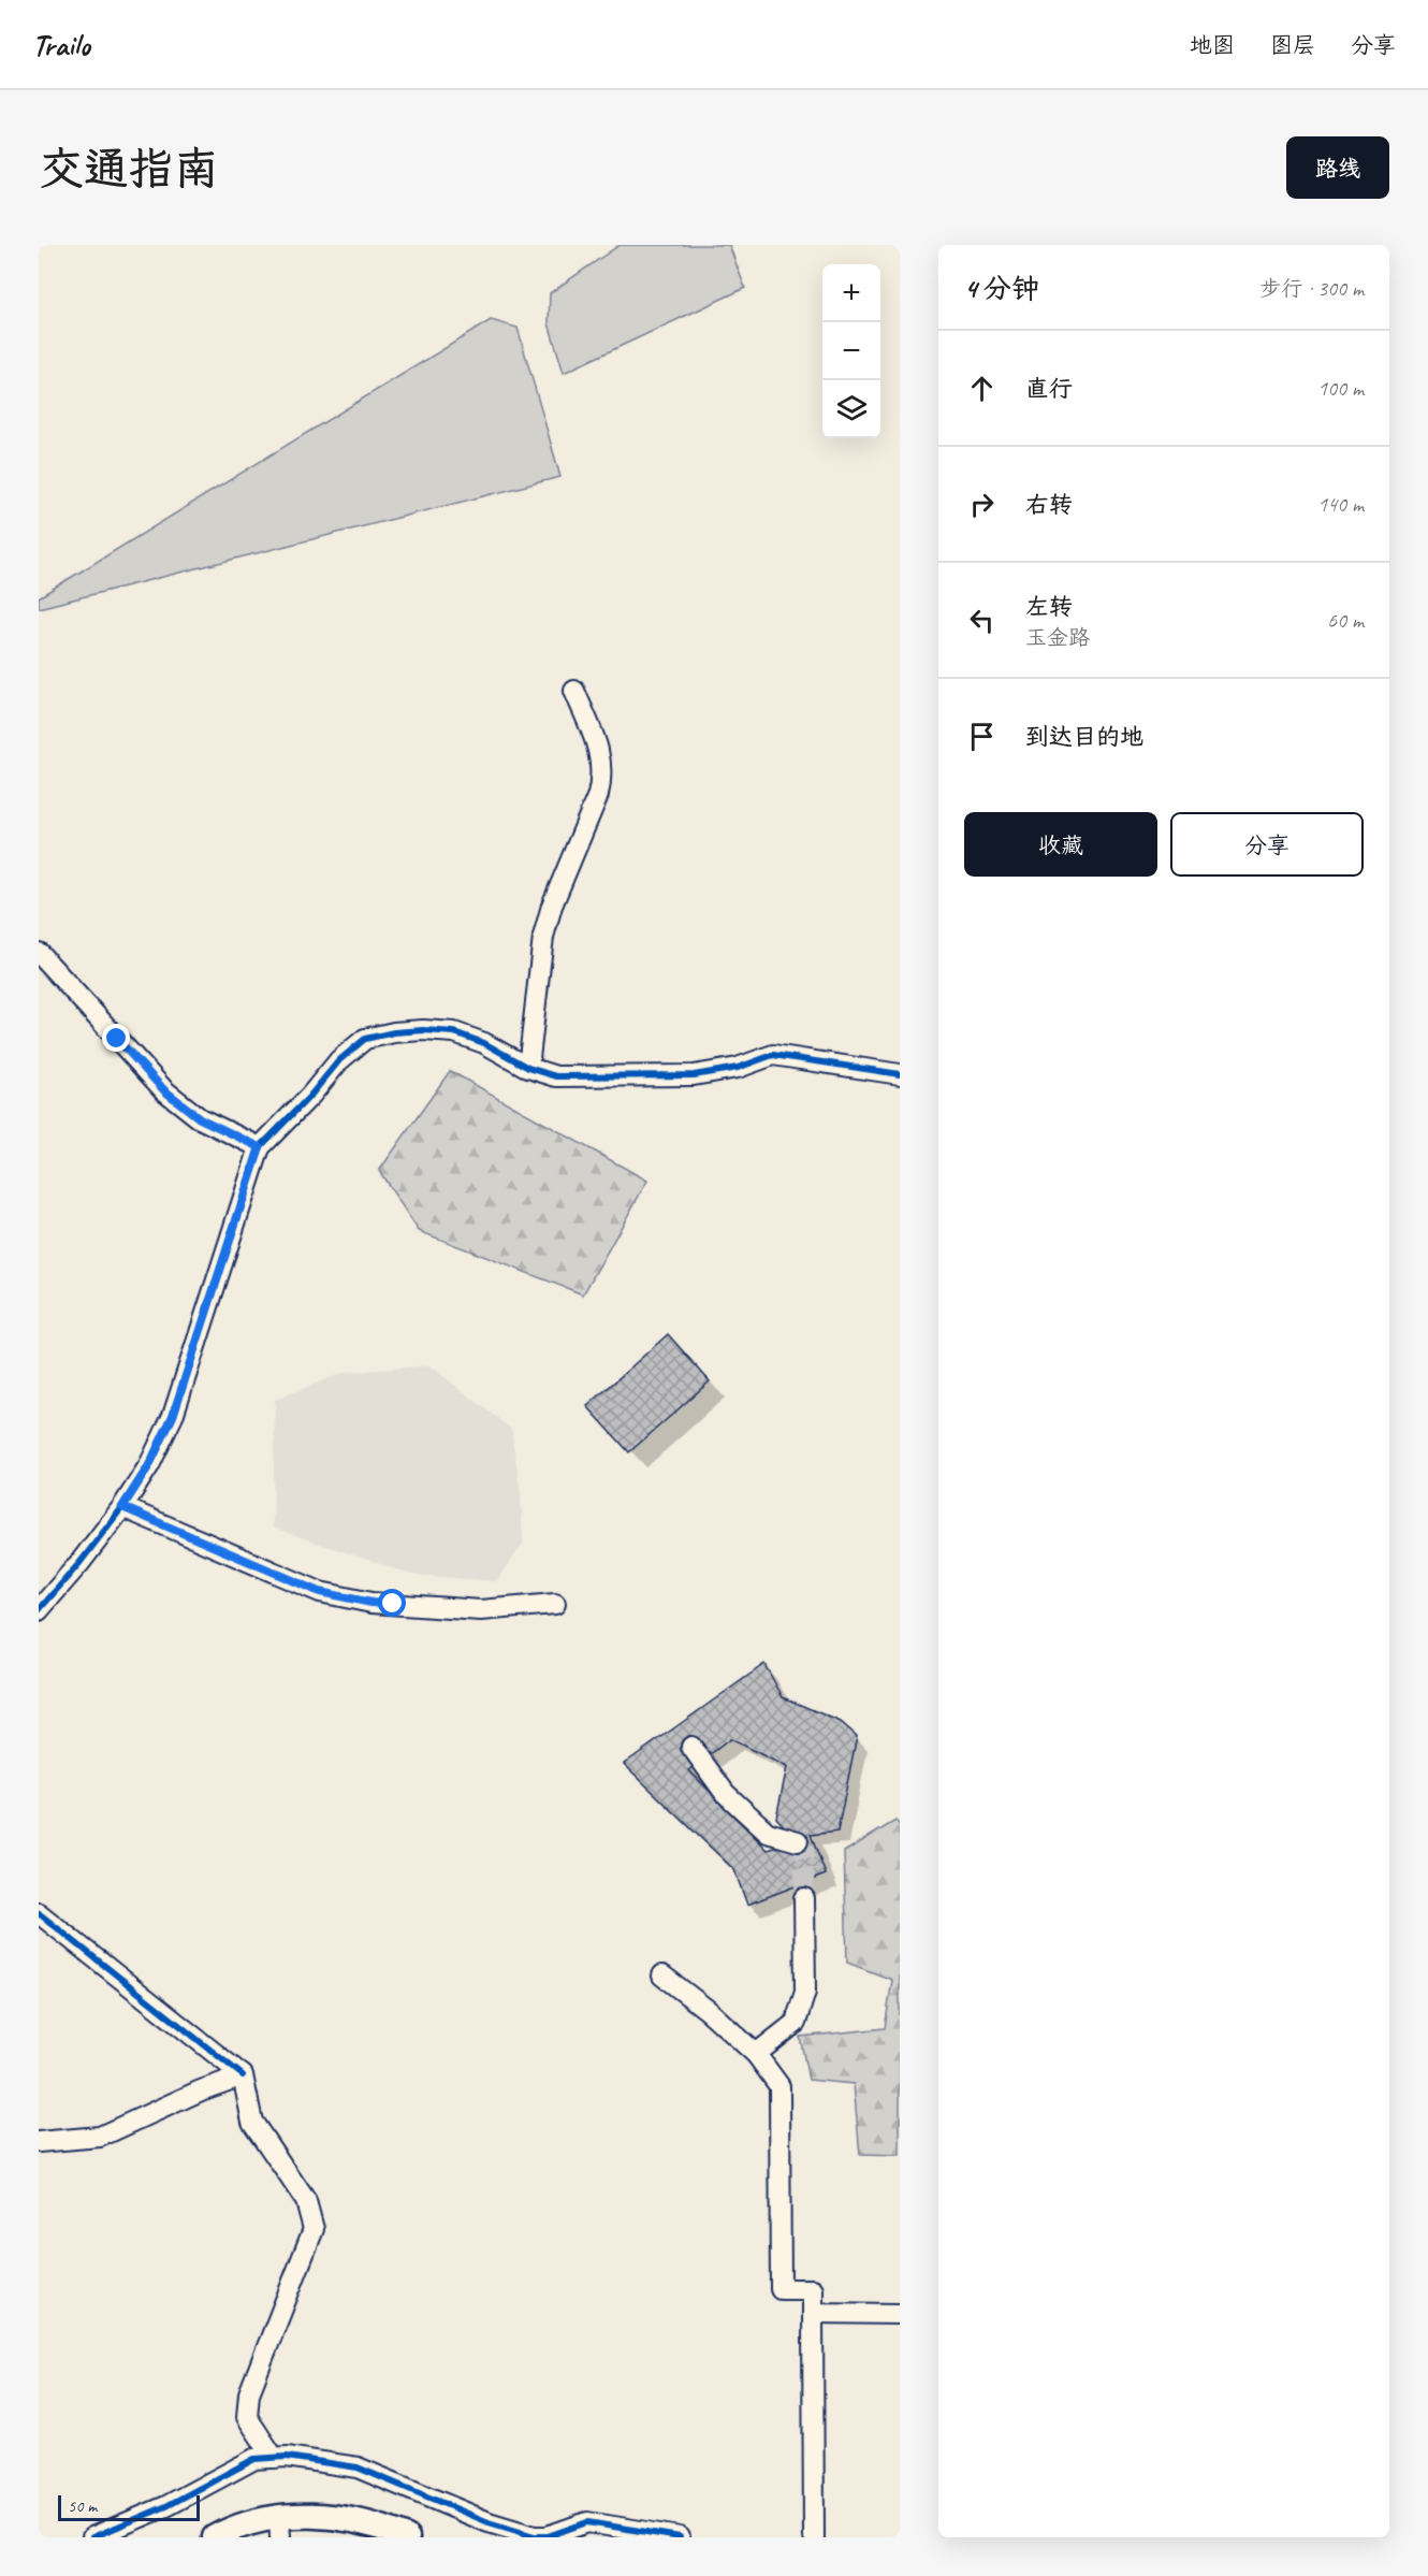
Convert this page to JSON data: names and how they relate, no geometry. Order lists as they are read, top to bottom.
{
  "scale_bar": "50 m",
  "page": {
    "header": "Trailo",
    "nav": ["地图", "图层", "分享"],
    "buttons": [
      "路线",
      ["收藏", "分享"]
    ],
    "title": "交通指南",
    "heading": ["4 分钟", "步行 · 300 m"],
    "map_buttons": ["+", "−"],
    "list": [
      ["直行", "100 m"],
      ["右转", "140 m"],
      ["左转", "玉金路", "60 m"],
      "到达目的地"
    ],
    "scale": "50 m"
  }
}
